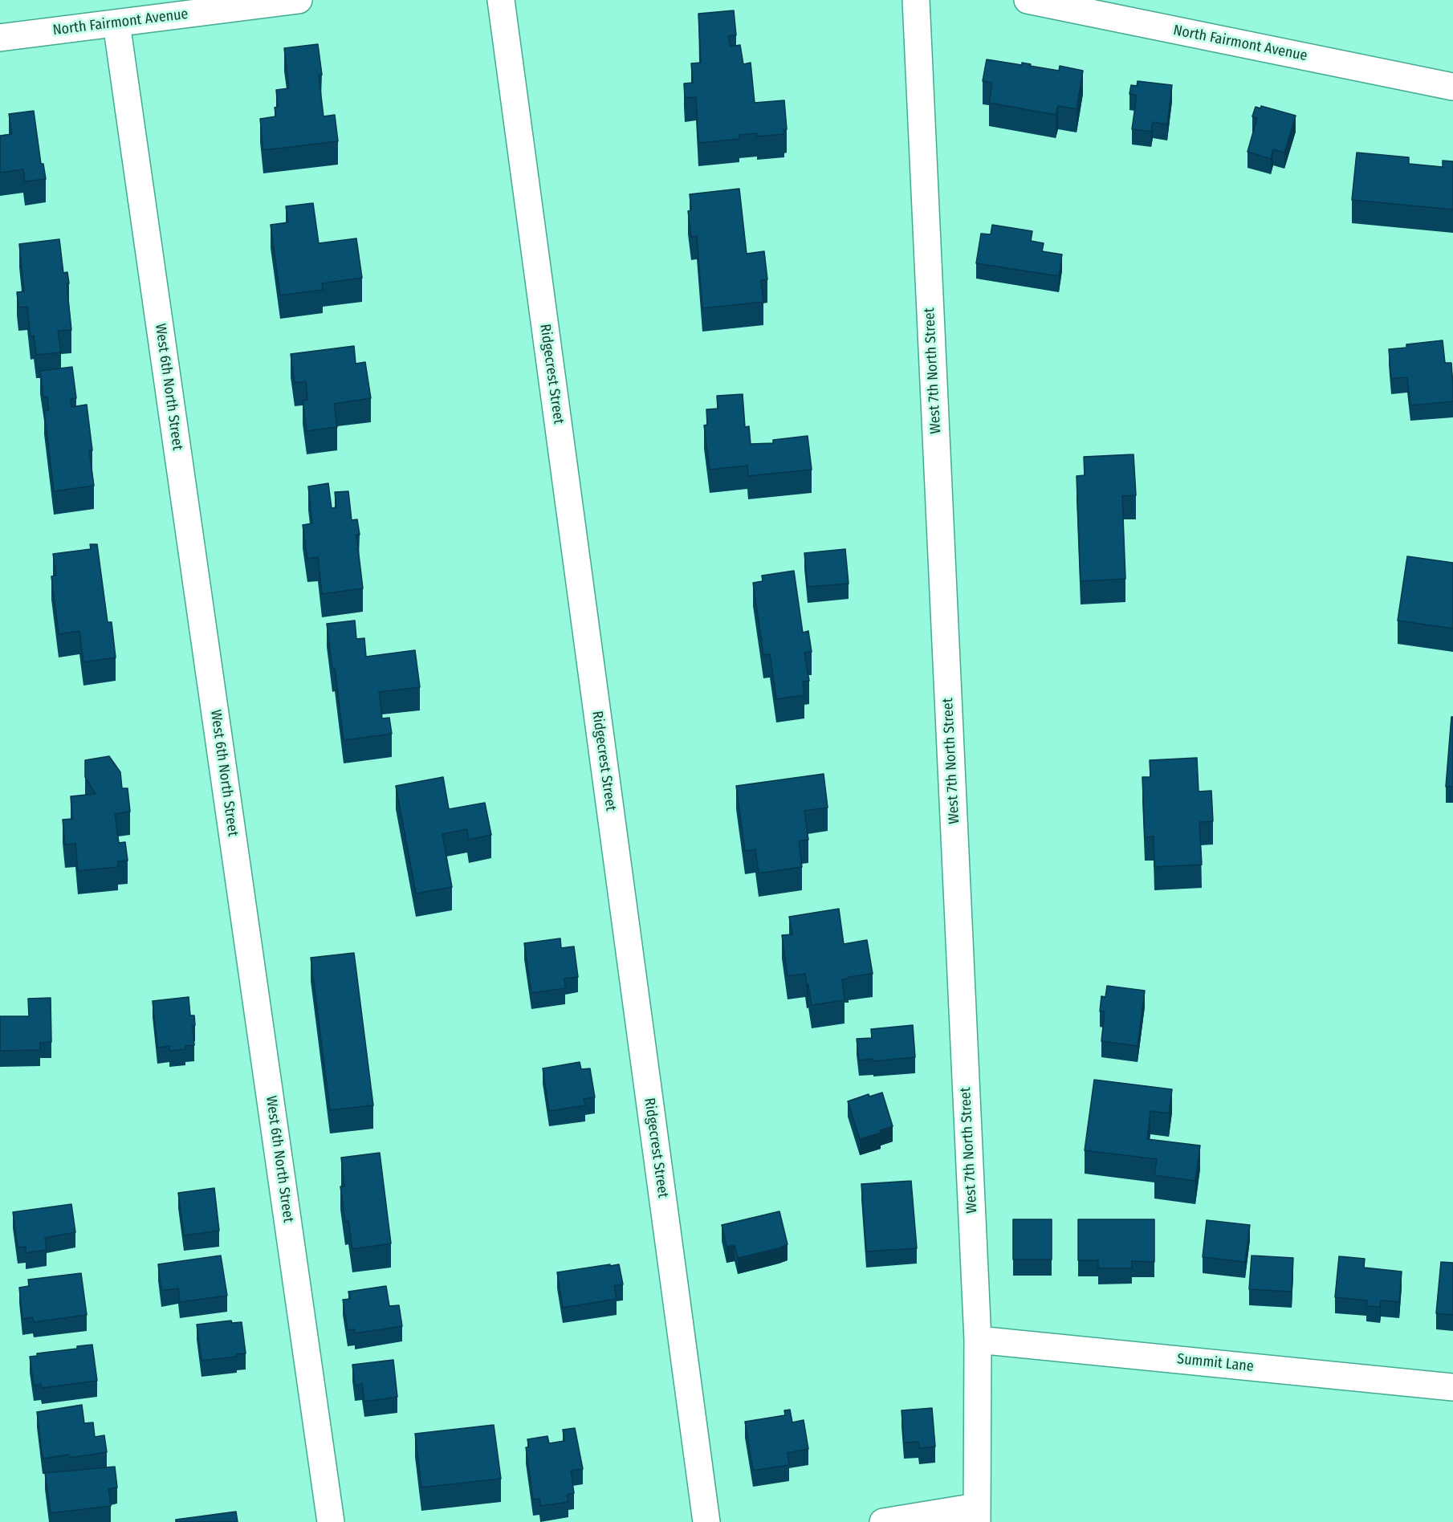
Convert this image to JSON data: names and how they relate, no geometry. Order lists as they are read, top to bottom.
{
  "streets": {
    "street": [
      "North Fairmont Avenue",
      "West 7th North Street",
      "Ridgecrest Street",
      "West 6th North Street",
      "Summit Lane"
    ]
  },
  "crossings": [
    ["North Fairmont Avenue", "West 6th North Street"],
    ["West 7th North Street", "Summit Lane"]
  ]
}
